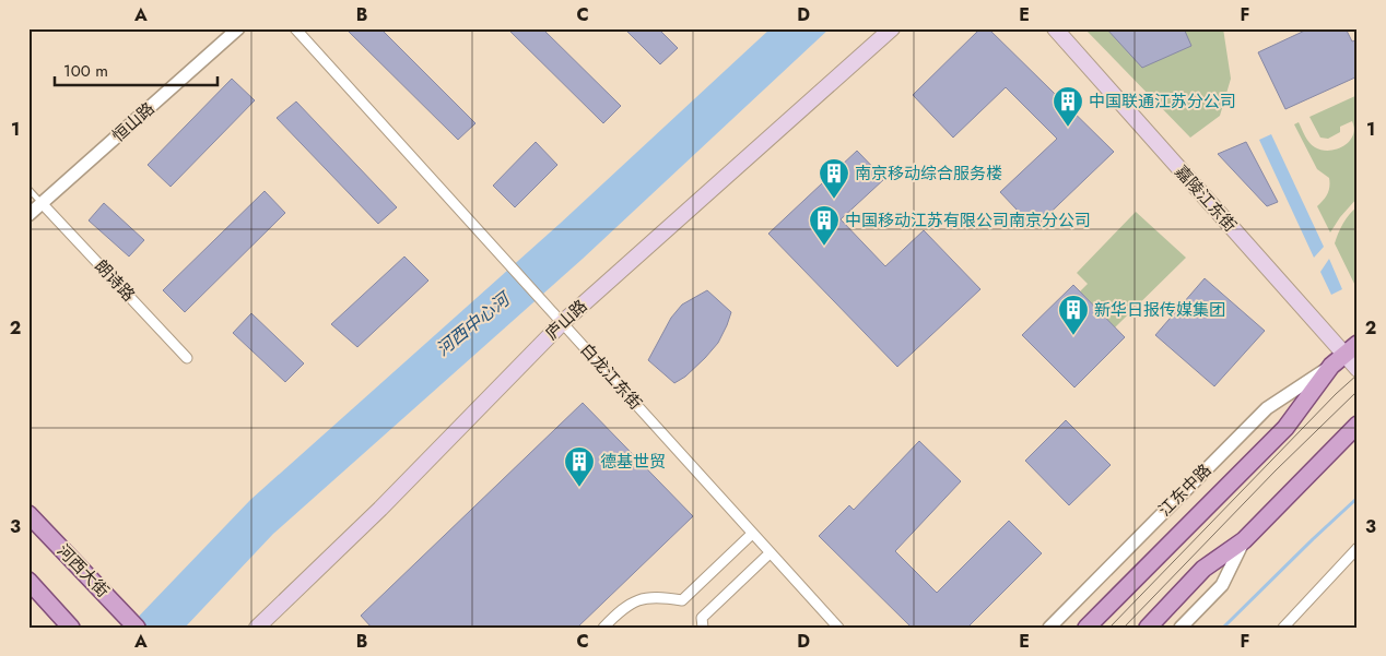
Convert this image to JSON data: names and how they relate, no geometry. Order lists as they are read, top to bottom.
{
  "streets": {
    "main road": [
      "嘉陵江东街",
      "庐山路",
      "江东中路",
      "河西大街"
    ],
    "street": ["恒山路", "朗诗路", "白龙江东街"]
  },
  "crossings": [
    ["恒山路", "朗诗路"],
    ["嘉陵江东街", "江东中路"],
    ["庐山路", "白龙江东街"]
  ],
  "water": ["河西中心河"],
  "places": {
    "building": [
      "中国联通江苏分公司",
      "南京移动综合服务楼",
      "中国移动江苏有限公司南京分公司",
      "新华日报传媒集团",
      "德基世贸"
    ]
  },
  "scale_bar": "100 m",
  "grid": {
    "columns": [
      "A",
      "B",
      "C",
      "D",
      "E",
      "F"
    ],
    "rows": ["1", "2", "3"]
  }
}
